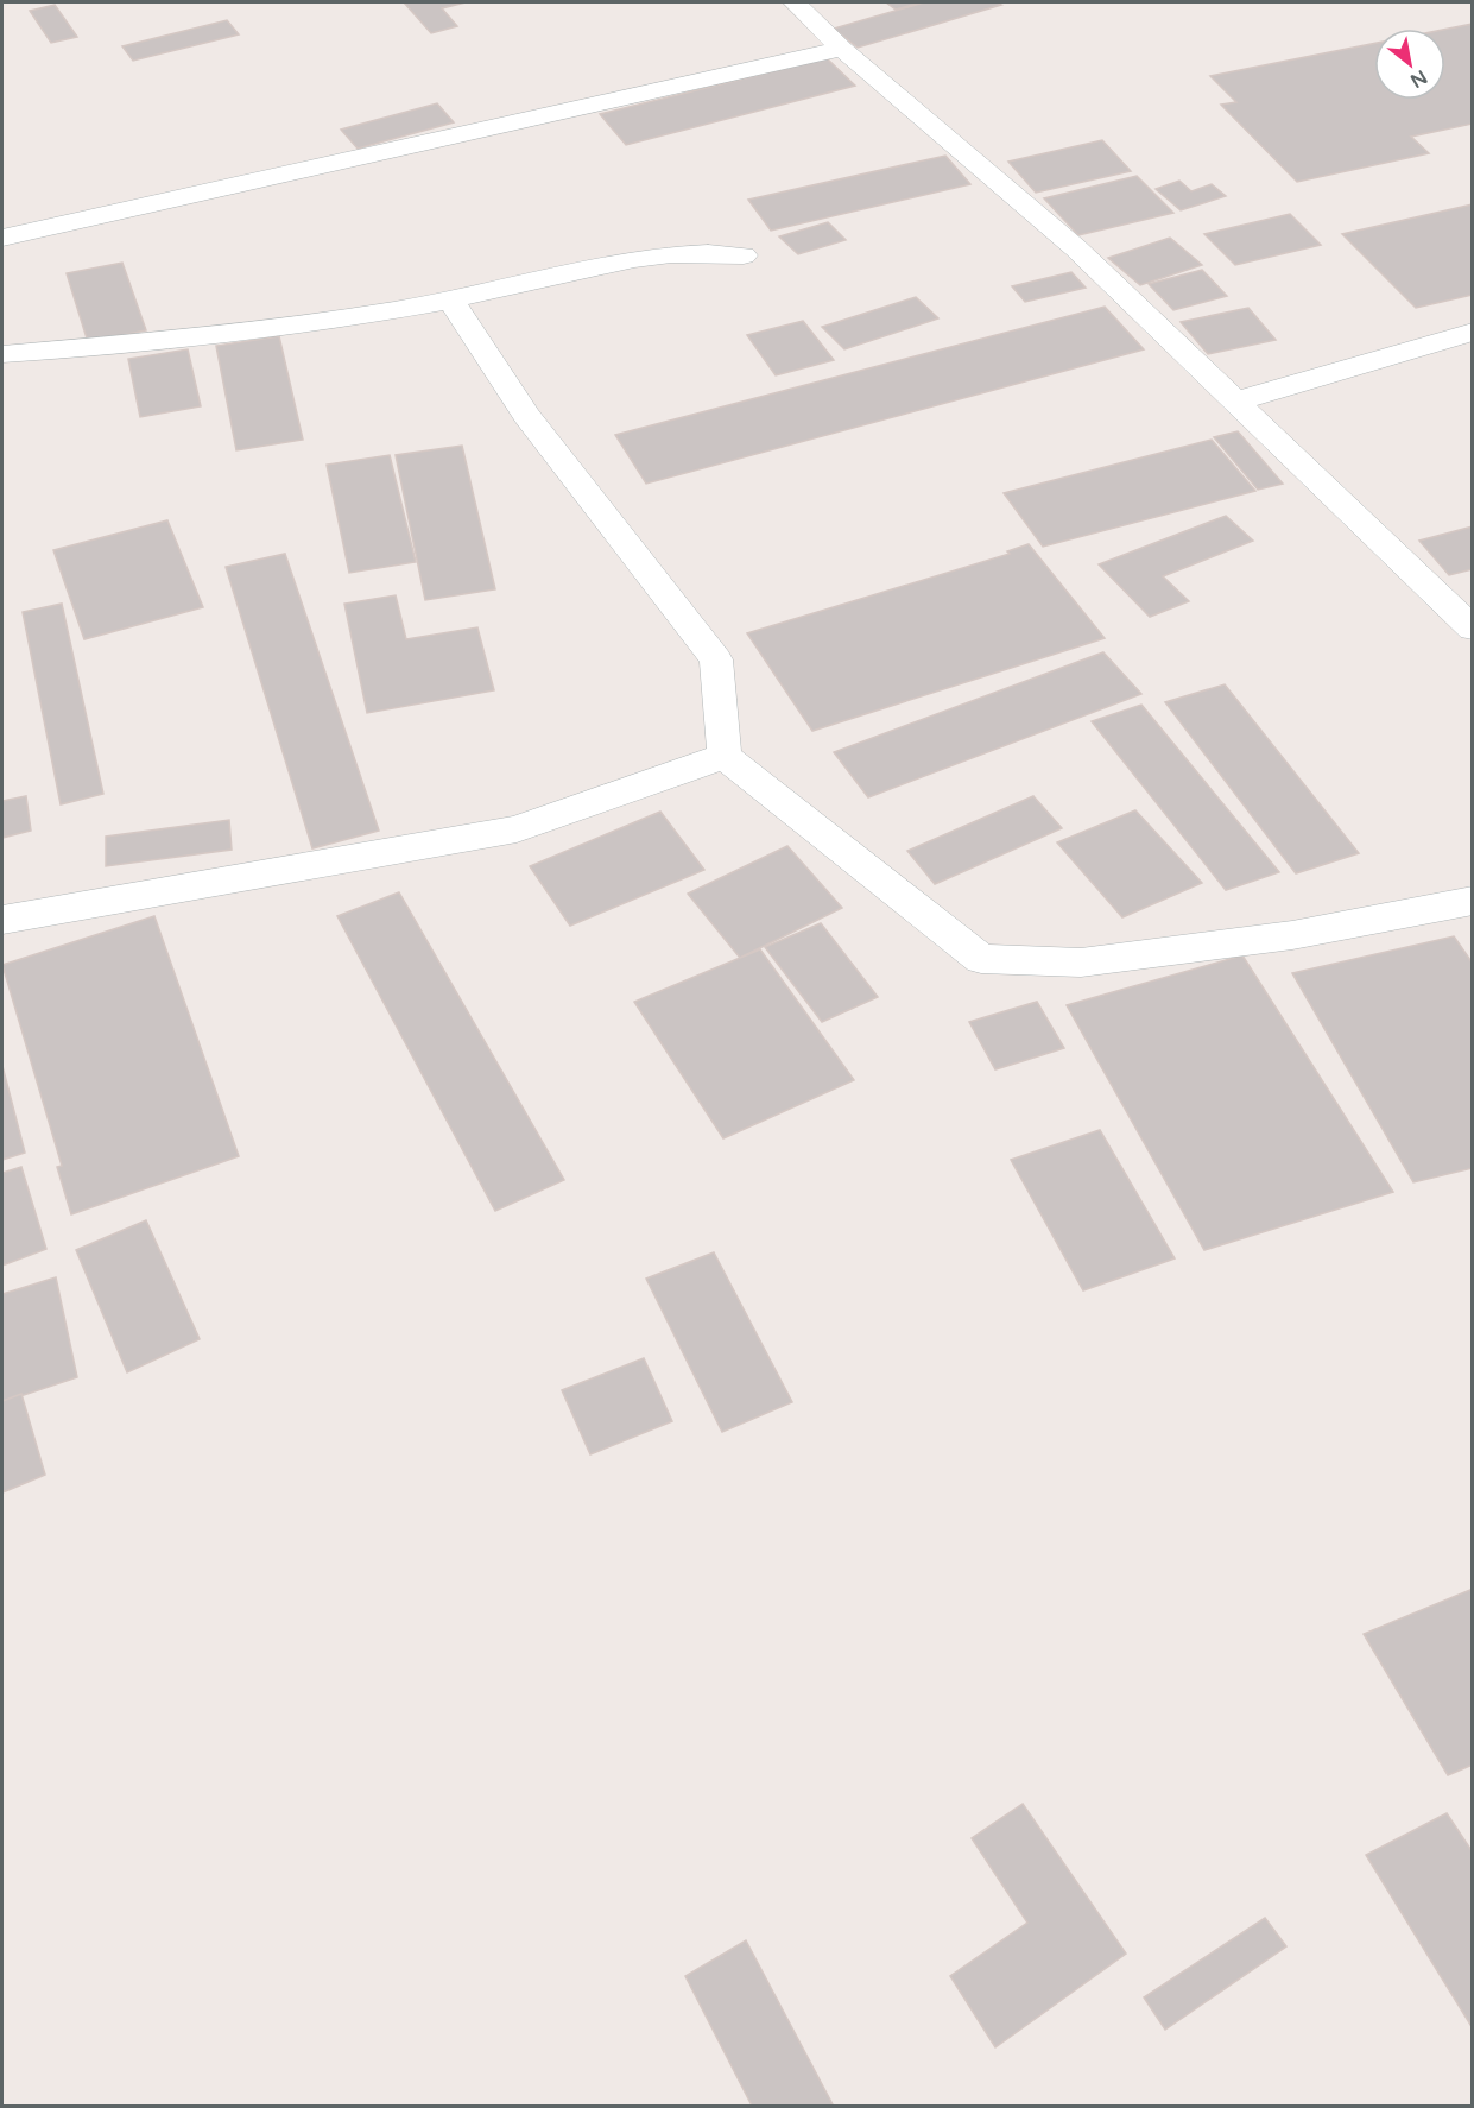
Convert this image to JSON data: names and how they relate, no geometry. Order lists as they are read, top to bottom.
{
  "north": "bottom right"
}
